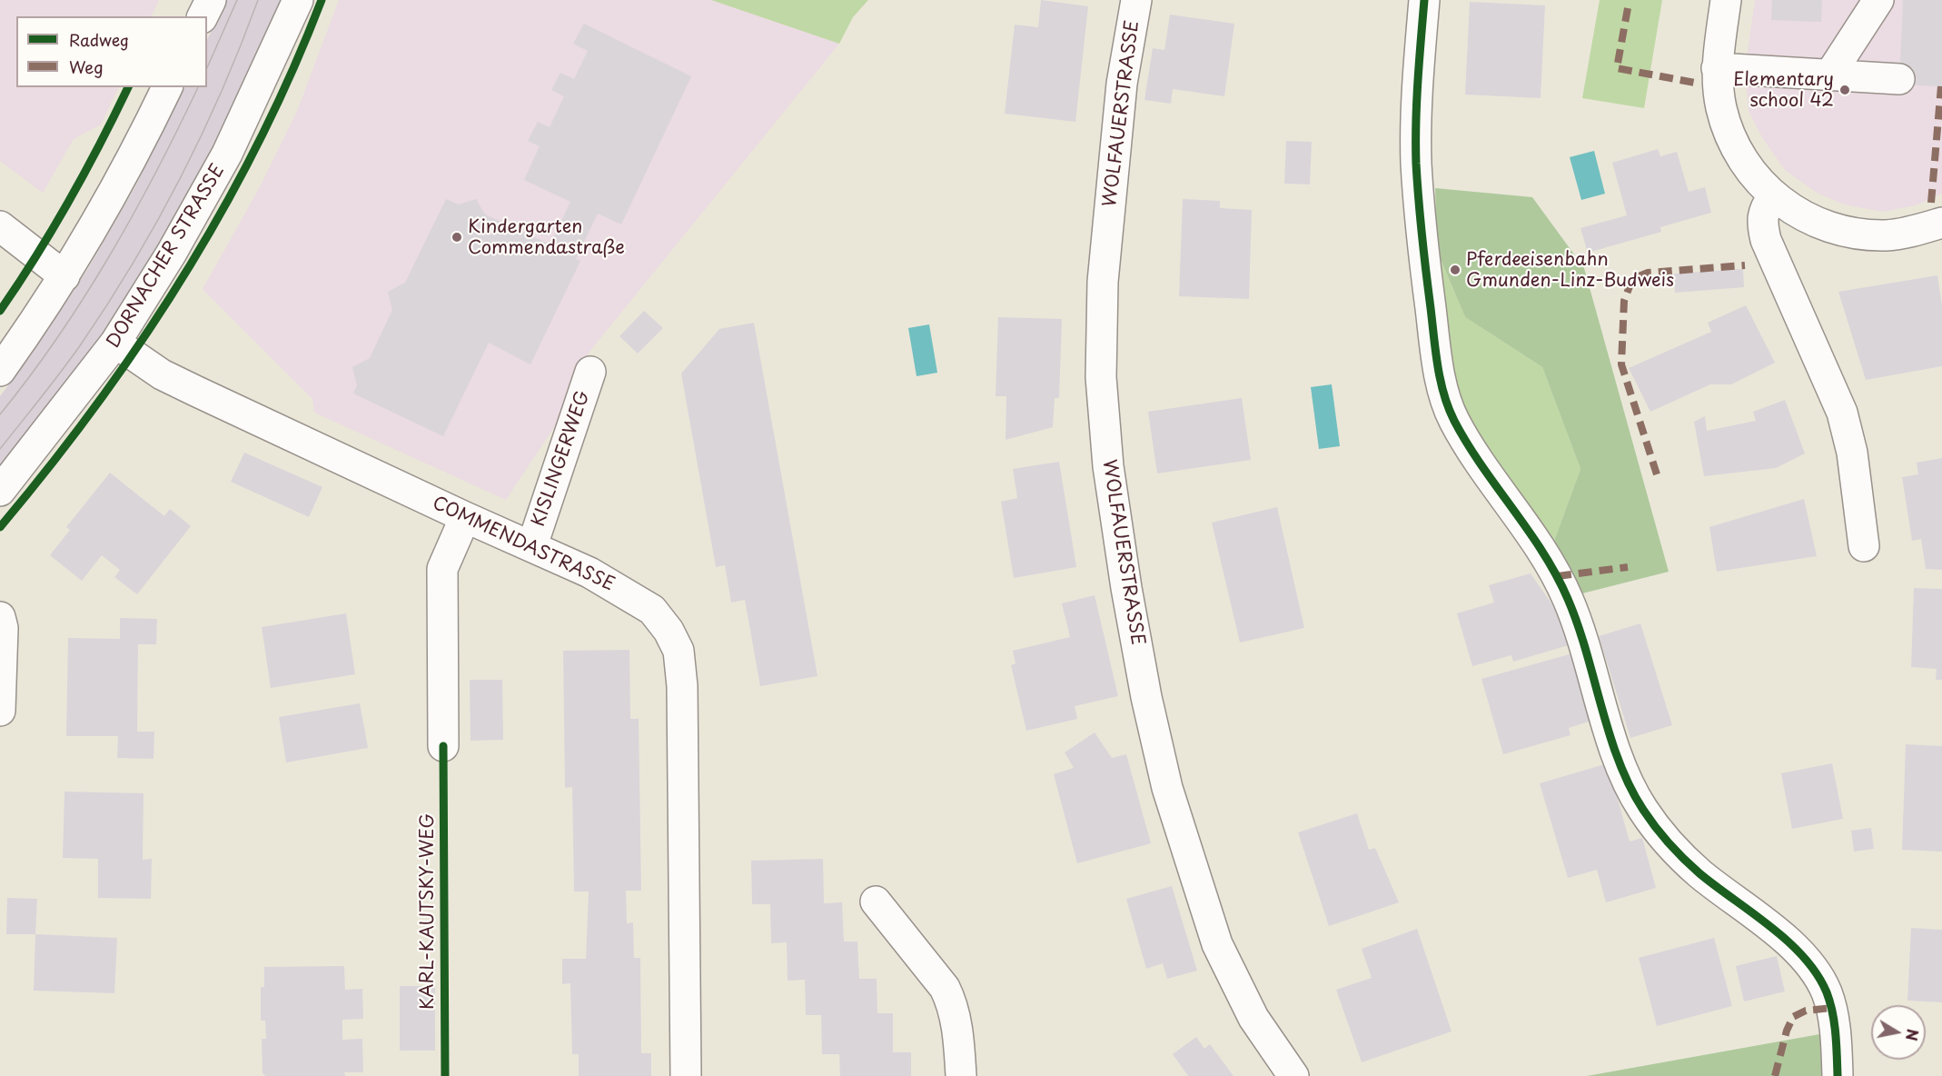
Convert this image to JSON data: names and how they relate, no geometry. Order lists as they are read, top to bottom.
{
  "streets": {
    "street": [
      "WOLFAUERSTRASSE",
      "DORNACHER STRASSE",
      "KISLINGERWEG",
      "COMMENDASTRASSE"
    ],
    "cycle path": ["KARL-KAUTSKY-WEG"]
  },
  "crossings": [
    ["DORNACHER STRASSE", "COMMENDASTRASSE"],
    ["KISLINGERWEG", "COMMENDASTRASSE"]
  ],
  "places": ["Elementary school 42", "Kindergarten Commendastraße", "Pferdeeisenbahn Gmunden-Linz-Budweis"],
  "legend": ["Radweg", "Weg"],
  "north": "right"
}
